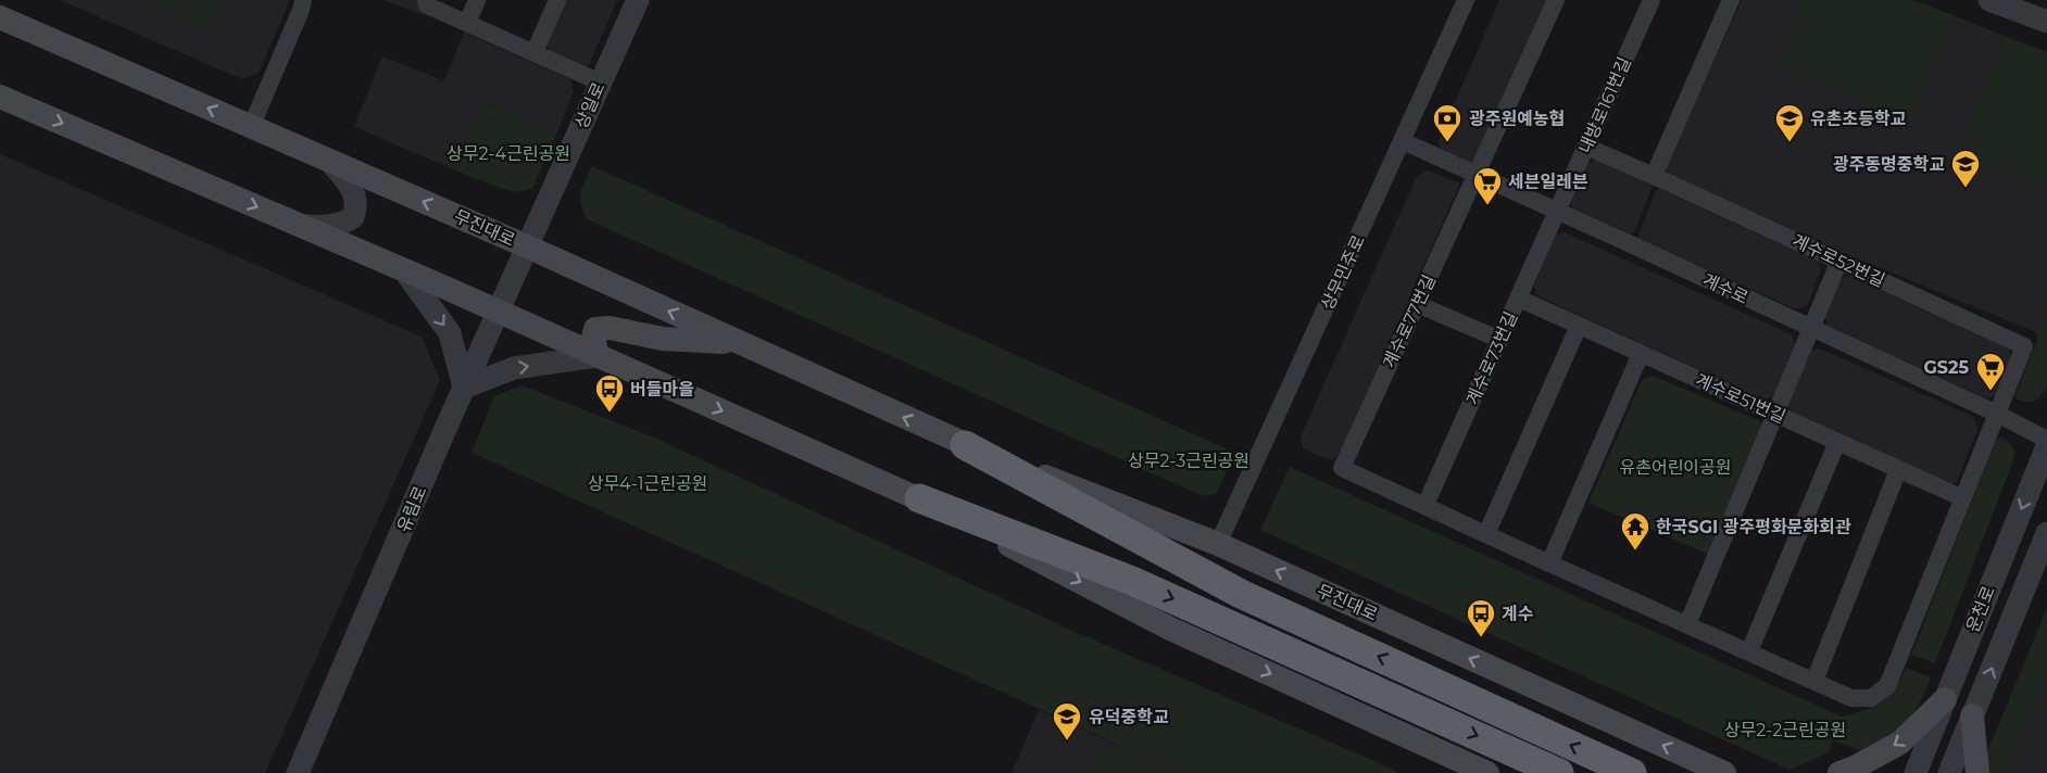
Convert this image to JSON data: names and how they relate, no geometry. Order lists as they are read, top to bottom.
{
  "streets": {
    "highway": ["무진대로"],
    "street": [
      "상일로",
      "내방로161번길",
      "계수로52번길",
      "상무민주로",
      "계수로",
      "계수로77번길",
      "계수로73번길",
      "계수로51번길",
      "유림로",
      "운천로"
    ]
  },
  "crossings": [
    ["상일로", "무진대로"],
    ["상일로", "유림로"],
    ["내방로161번길", "계수로52번길"],
    ["내방로161번길", "계수로"],
    ["내방로161번길", "계수로73번길"],
    ["무진대로", "상무민주로"],
    ["무진대로", "유림로"],
    ["계수로52번길", "계수로"],
    ["상무민주로", "계수로"],
    ["계수로", "계수로77번길"],
    ["계수로", "계수로73번길"],
    ["계수로77번길", "계수로73번길"],
    ["계수로73번길", "계수로51번길"]
  ],
  "parks": [
    "상무2-4근린공원",
    "상무2-3근린공원",
    "유촌어린이공원",
    "상무4-1근린공원",
    "상무2-2근린공원"
  ],
  "places": {
    "bank": ["광주원예농협"],
    "school or university": ["유촌초등학교", "광주동명중학교", "유덕중학교"],
    "supermarket": ["세븐일레븐", "GS25"],
    "bus stop": ["버들마을", "계수"],
    "temple": ["한국SGI 광주평화문화회관"]
  }
}
